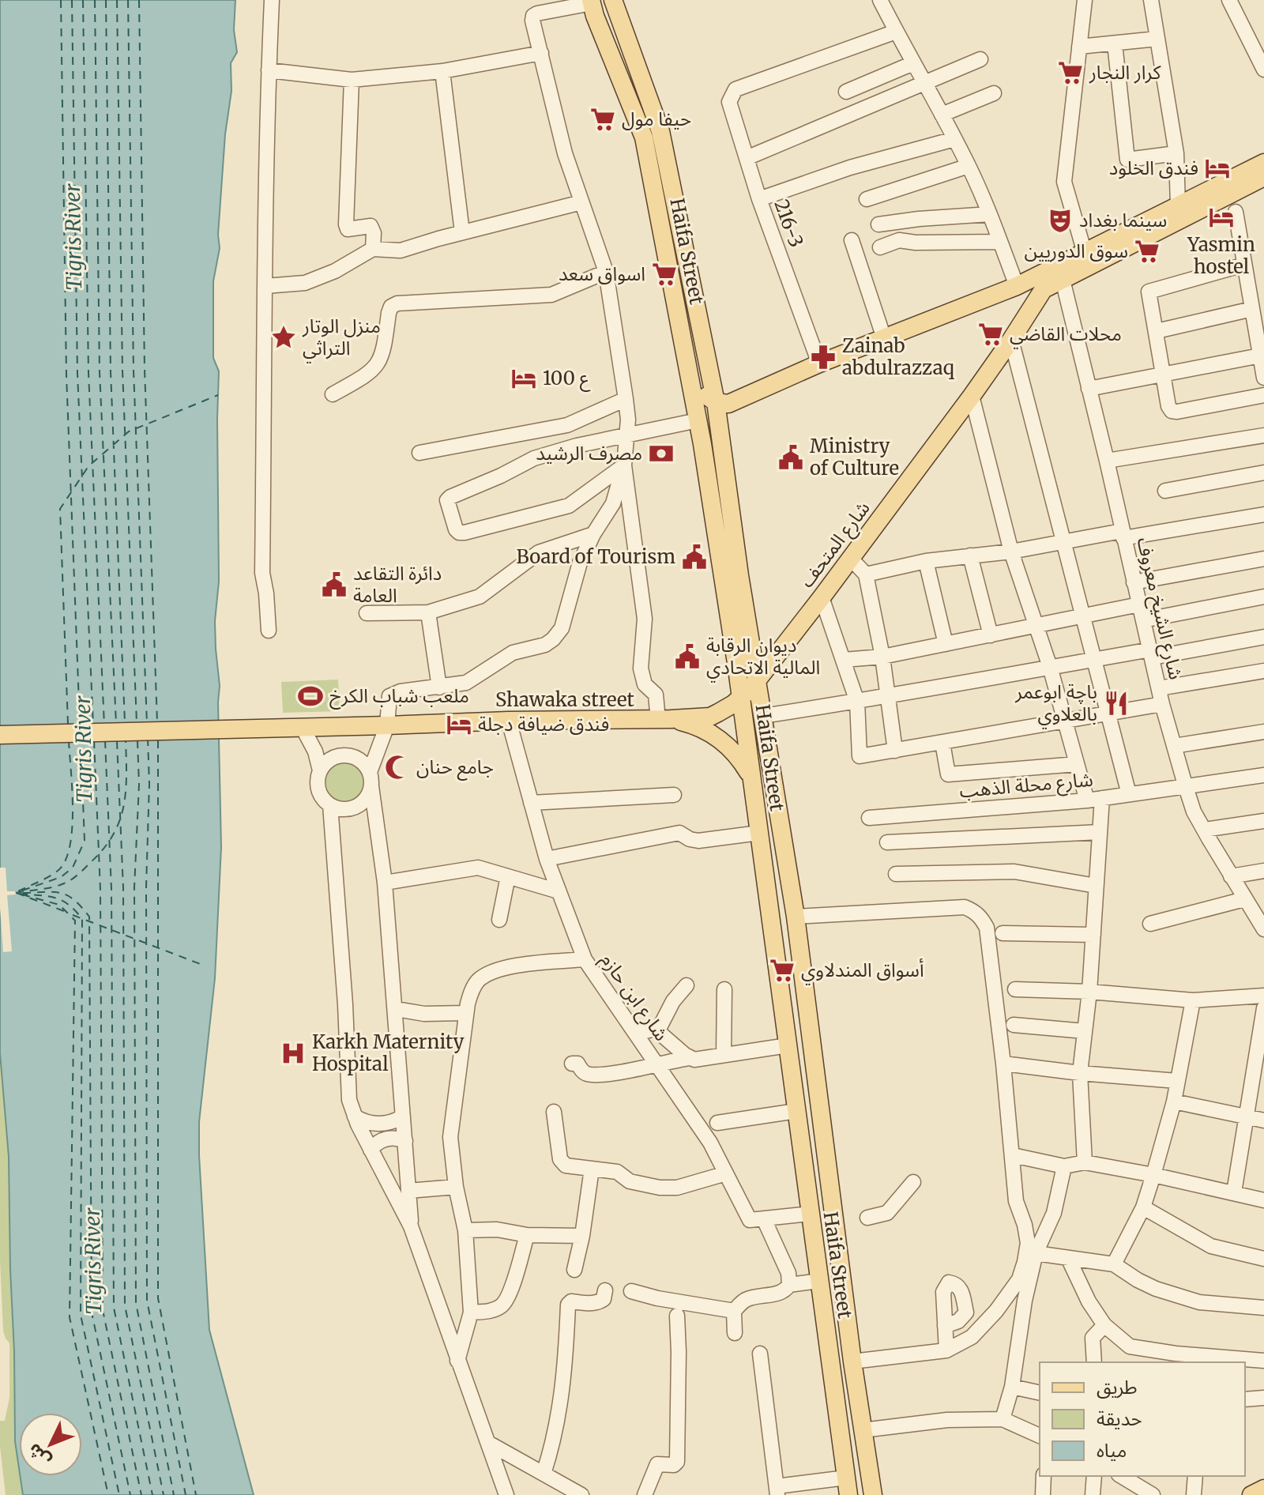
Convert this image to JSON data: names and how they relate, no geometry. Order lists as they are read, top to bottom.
{
  "streets": {
    "main road": ["Haifa Street", "شارع المتحف", "Shawaka street"],
    "street": [
      "216-3",
      "شارع الشيخ معروف",
      "شارع محلة الذهب",
      "شارع ابن حازم"
    ]
  },
  "crossings": [
    ["216-3", "شارع المتحف"],
    ["Haifa Street", "شارع المتحف"],
    ["Haifa Street", "Shawaka street"],
    ["شارع المتحف", "شارع الشيخ معروف"],
    ["شارع المتحف", "Shawaka street"],
    ["شارع الشيخ معروف", "شارع محلة الذهب"],
    ["Shawaka street", "شارع ابن حازم"]
  ],
  "water": ["Tigris River"],
  "places": {
    "supermarket": [
      "كرار النجار",
      "حيفا مول",
      "سوق الدوريين",
      "اسواق سعد",
      "محلات القاضي",
      "أسواق المندلاوي"
    ],
    "hotel": [
      "فندق الخلود",
      "Yasmin hostel",
      "100 ع",
      "فندق ضيافة دجلة"
    ],
    "theatre": ["سينما بغداد"],
    "place": ["منزل الوتار التراثي"],
    "pharmacy": ["Zainab abdulrazzaq"],
    "bank": ["مصرف الرشيد"],
    "public building": [
      "Ministry of Culture",
      "Board of Tourism",
      "دائرة التقاعد العامة",
      "ديوان الرقابة المالية الاتحادي"
    ],
    "sports": ["ملعب شباب الكرخ"],
    "restaurant": ["باچة ابوعمر بالعلاوي"],
    "mosque": ["جامع حنان"],
    "hospital": ["Karkh Maternity Hospital"]
  },
  "legend": ["طريق", "حديقة", "مياه"],
  "north": "bottom left"
}
